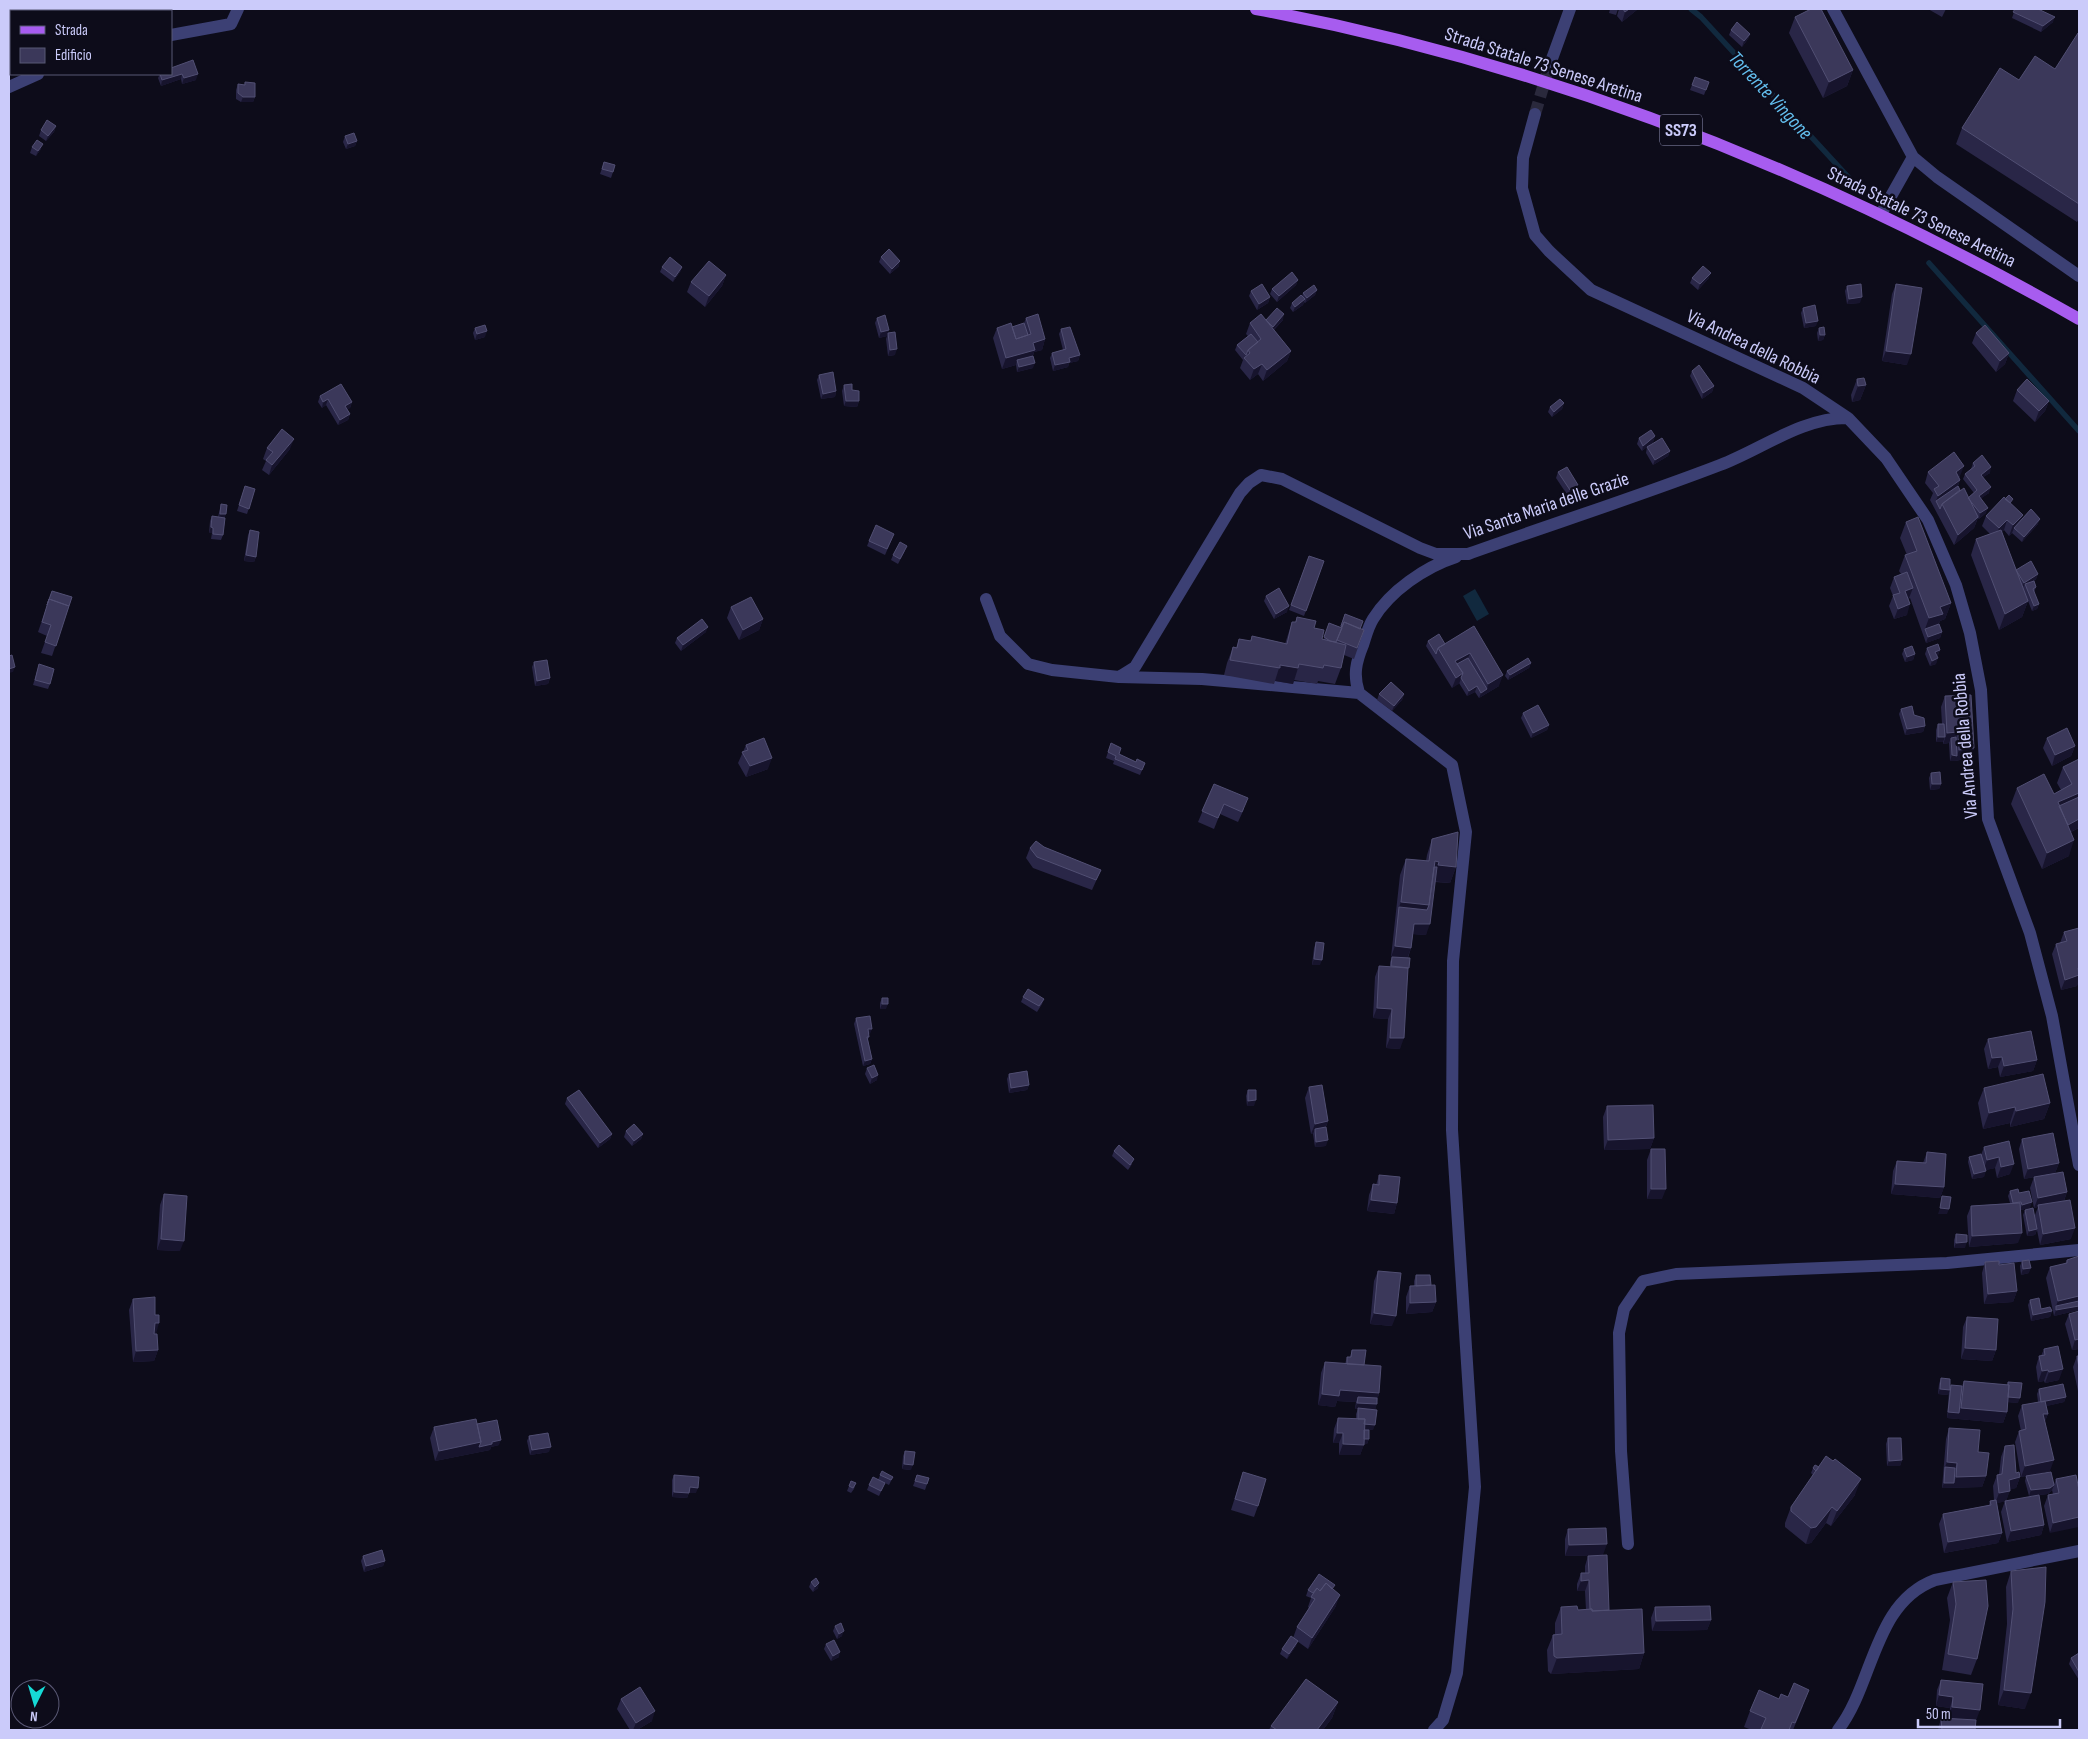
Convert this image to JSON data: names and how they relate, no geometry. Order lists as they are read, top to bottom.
{
  "streets": {
    "main road": ["Strada Statale 73 Senese Aretina", "SS73"],
    "street": ["Via Andrea della Robbia", "Via Santa Maria delle Grazie"]
  },
  "crossings": [
    ["Via Andrea della Robbia", "Via Santa Maria delle Grazie"]
  ],
  "water": ["Torrente Vingone"],
  "legend": ["Strada", "Edificio"],
  "scale_bar": "50 m",
  "north": "bottom"
}
